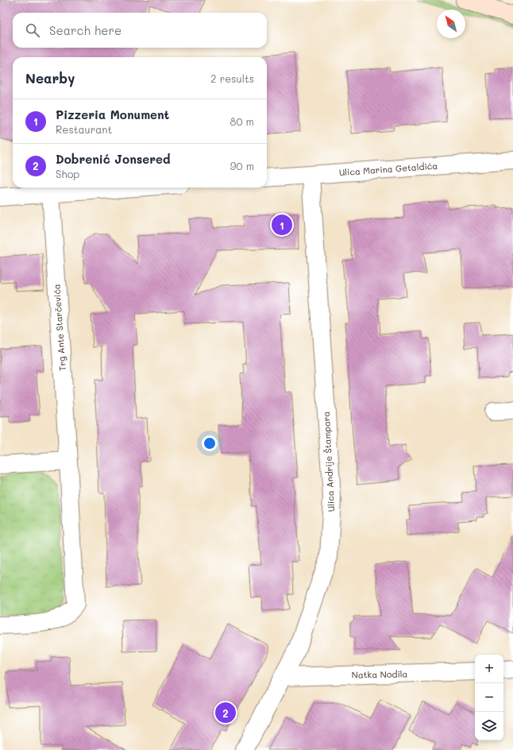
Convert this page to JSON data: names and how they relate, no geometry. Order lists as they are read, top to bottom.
{
  "streets": {
    "street": [
      "Ulica Marina Getaldića",
      "Trg Ante Starčevića",
      "Ulica Andrije Štampara",
      "Natka Nodila"
    ]
  },
  "crossings": [
    ["Ulica Marina Getaldića", "Ulica Andrije Štampara"],
    ["Ulica Andrije Štampara", "Natka Nodila"]
  ],
  "north": "top left",
  "page": {
    "search": "Search here",
    "heading": ["Nearby", "2 results"],
    "list": [
      {
        "mark": "1",
        "name": "Pizzeria Monument",
        "note": "Restaurant",
        "value": "80 m"
      },
      {
        "mark": "2",
        "name": "Dobrenić Jonsered",
        "note": "Shop",
        "value": "90 m"
      }
    ],
    "pins": ["1", "2"],
    "map_buttons": ["+", "−"]
  }
}
